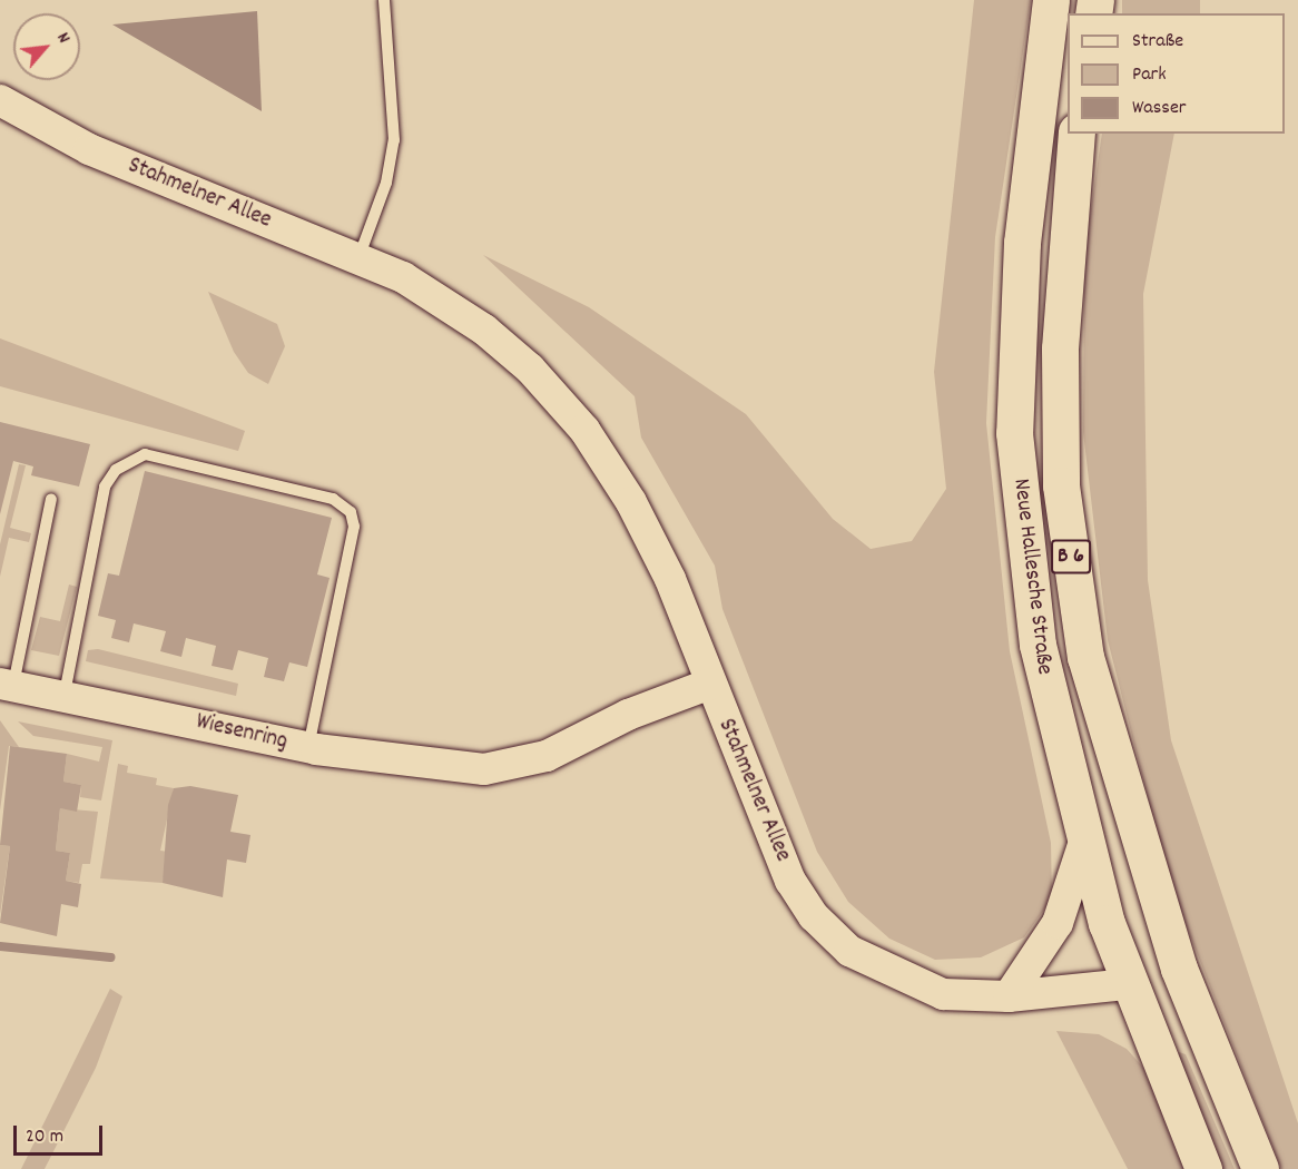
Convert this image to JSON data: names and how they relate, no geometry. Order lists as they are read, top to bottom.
{
  "streets": {
    "main road": ["Stahmelner Allee", "B 6", "Neue Hallesche Straße"],
    "street": ["Wiesenring"]
  },
  "crossings": [
    ["Stahmelner Allee", "Neue Hallesche Straße"],
    ["Stahmelner Allee", "Wiesenring"]
  ],
  "legend": ["Straße", "Park", "Wasser"],
  "scale_bar": "20 m",
  "north": "top right"
}
